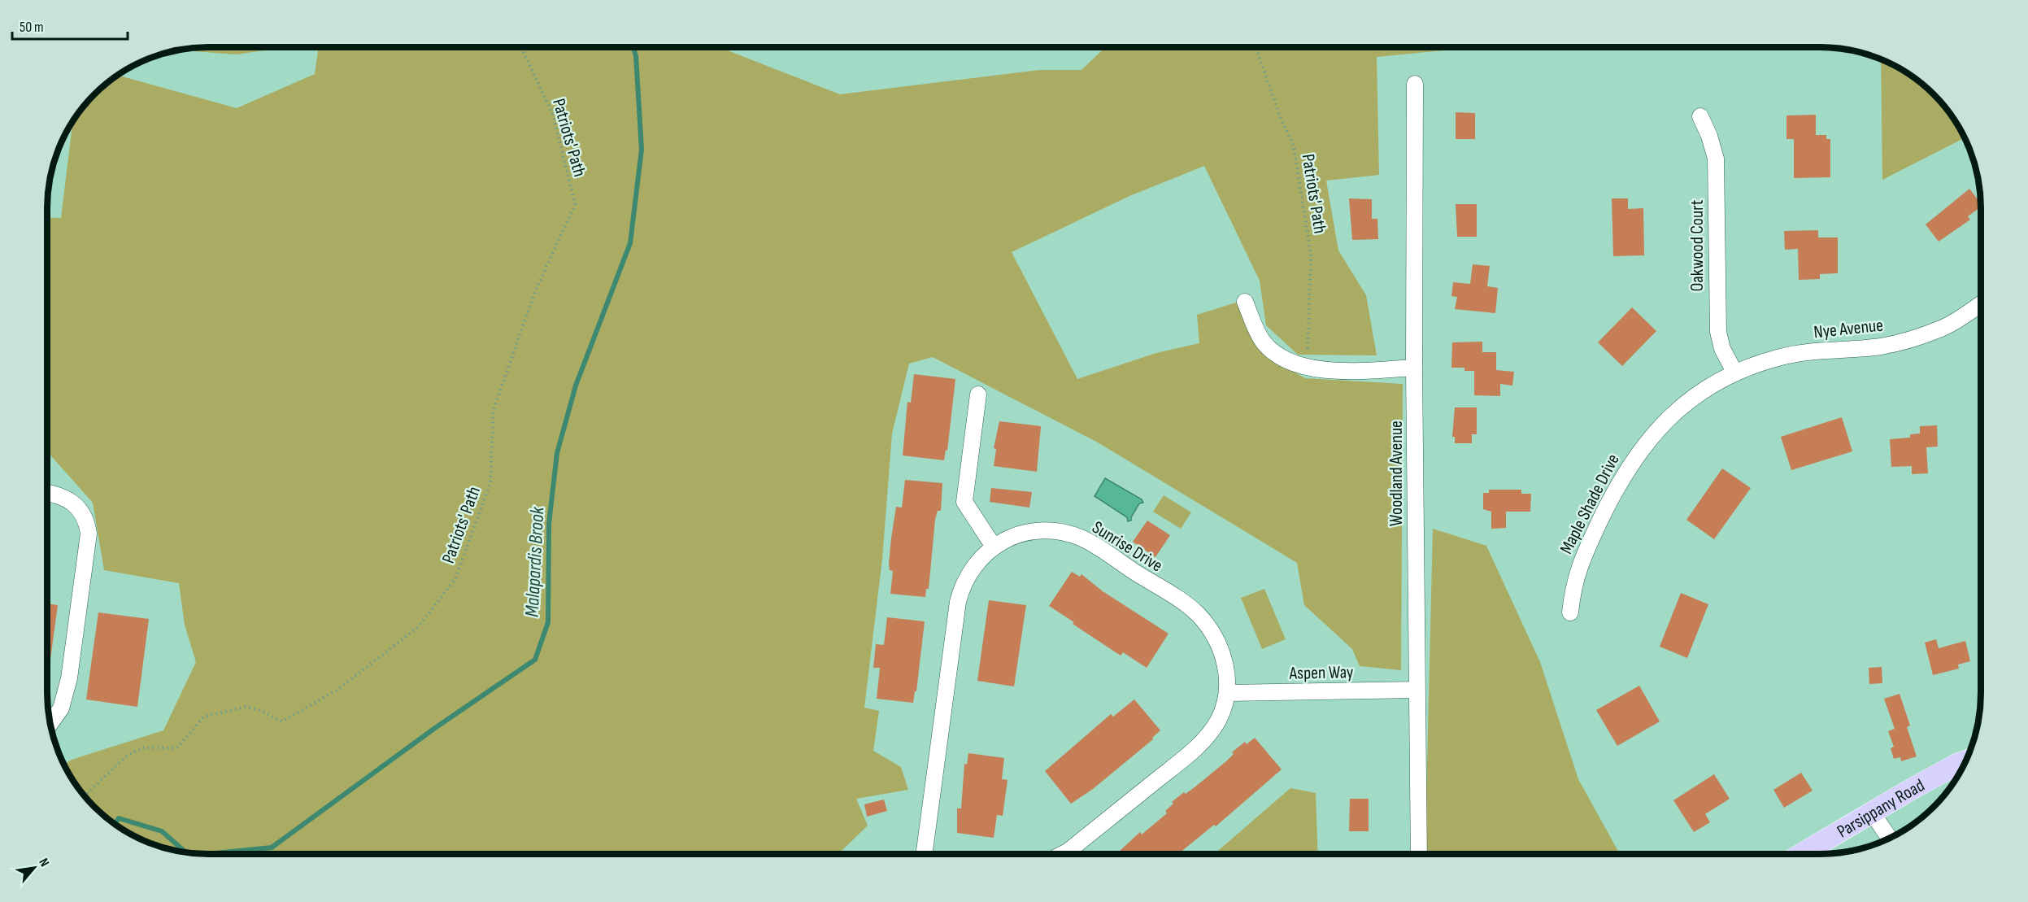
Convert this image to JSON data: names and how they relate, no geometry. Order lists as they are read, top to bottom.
{
  "streets": {
    "main road": ["Parsippany Road"],
    "street": [
      "Oakwood Court",
      "Nye Avenue",
      "Woodland Avenue",
      "Maple Shade Drive",
      "Sunrise Drive",
      "Aspen Way"
    ],
    "path": ["Patriots' Path"]
  },
  "crossings": [
    ["Oakwood Court", "Nye Avenue"],
    ["Oakwood Court", "Maple Shade Drive"],
    ["Nye Avenue", "Maple Shade Drive"],
    ["Woodland Avenue", "Aspen Way"],
    ["Sunrise Drive", "Aspen Way"]
  ],
  "water": ["Malapardis Brook"],
  "scale_bar": "50 m",
  "north": "top right"
}
